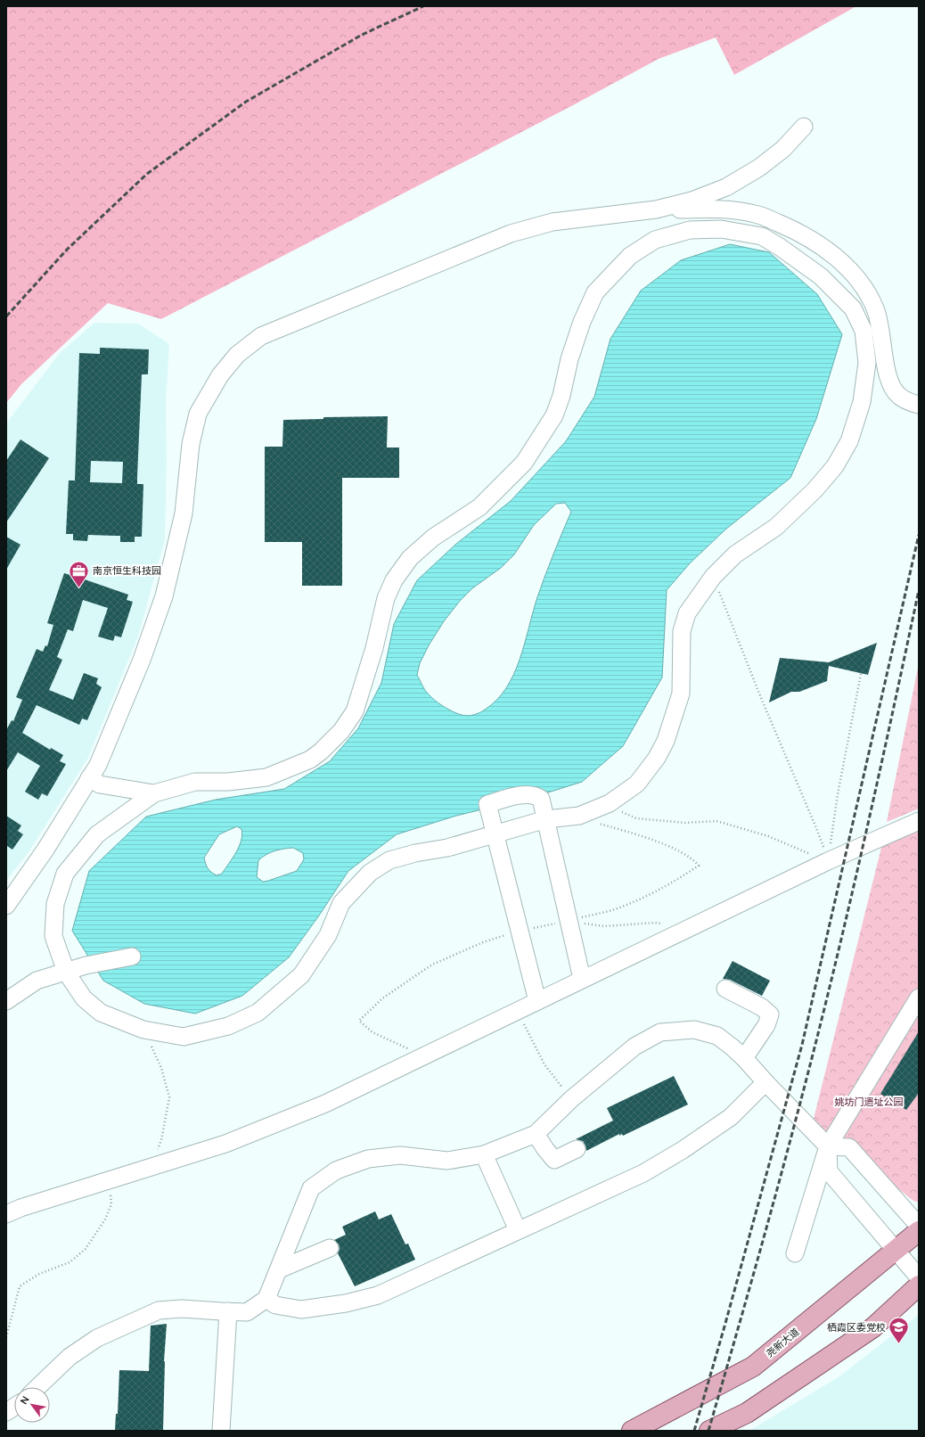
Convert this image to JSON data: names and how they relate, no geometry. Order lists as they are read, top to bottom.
{
  "streets": {
    "main road": ["尧新大道"]
  },
  "parks": ["姚坊门遗址公园"],
  "places": {
    "office": ["南京恒生科技园"],
    "school or university": ["栖霞区委党校"]
  },
  "north": "top left"
}
